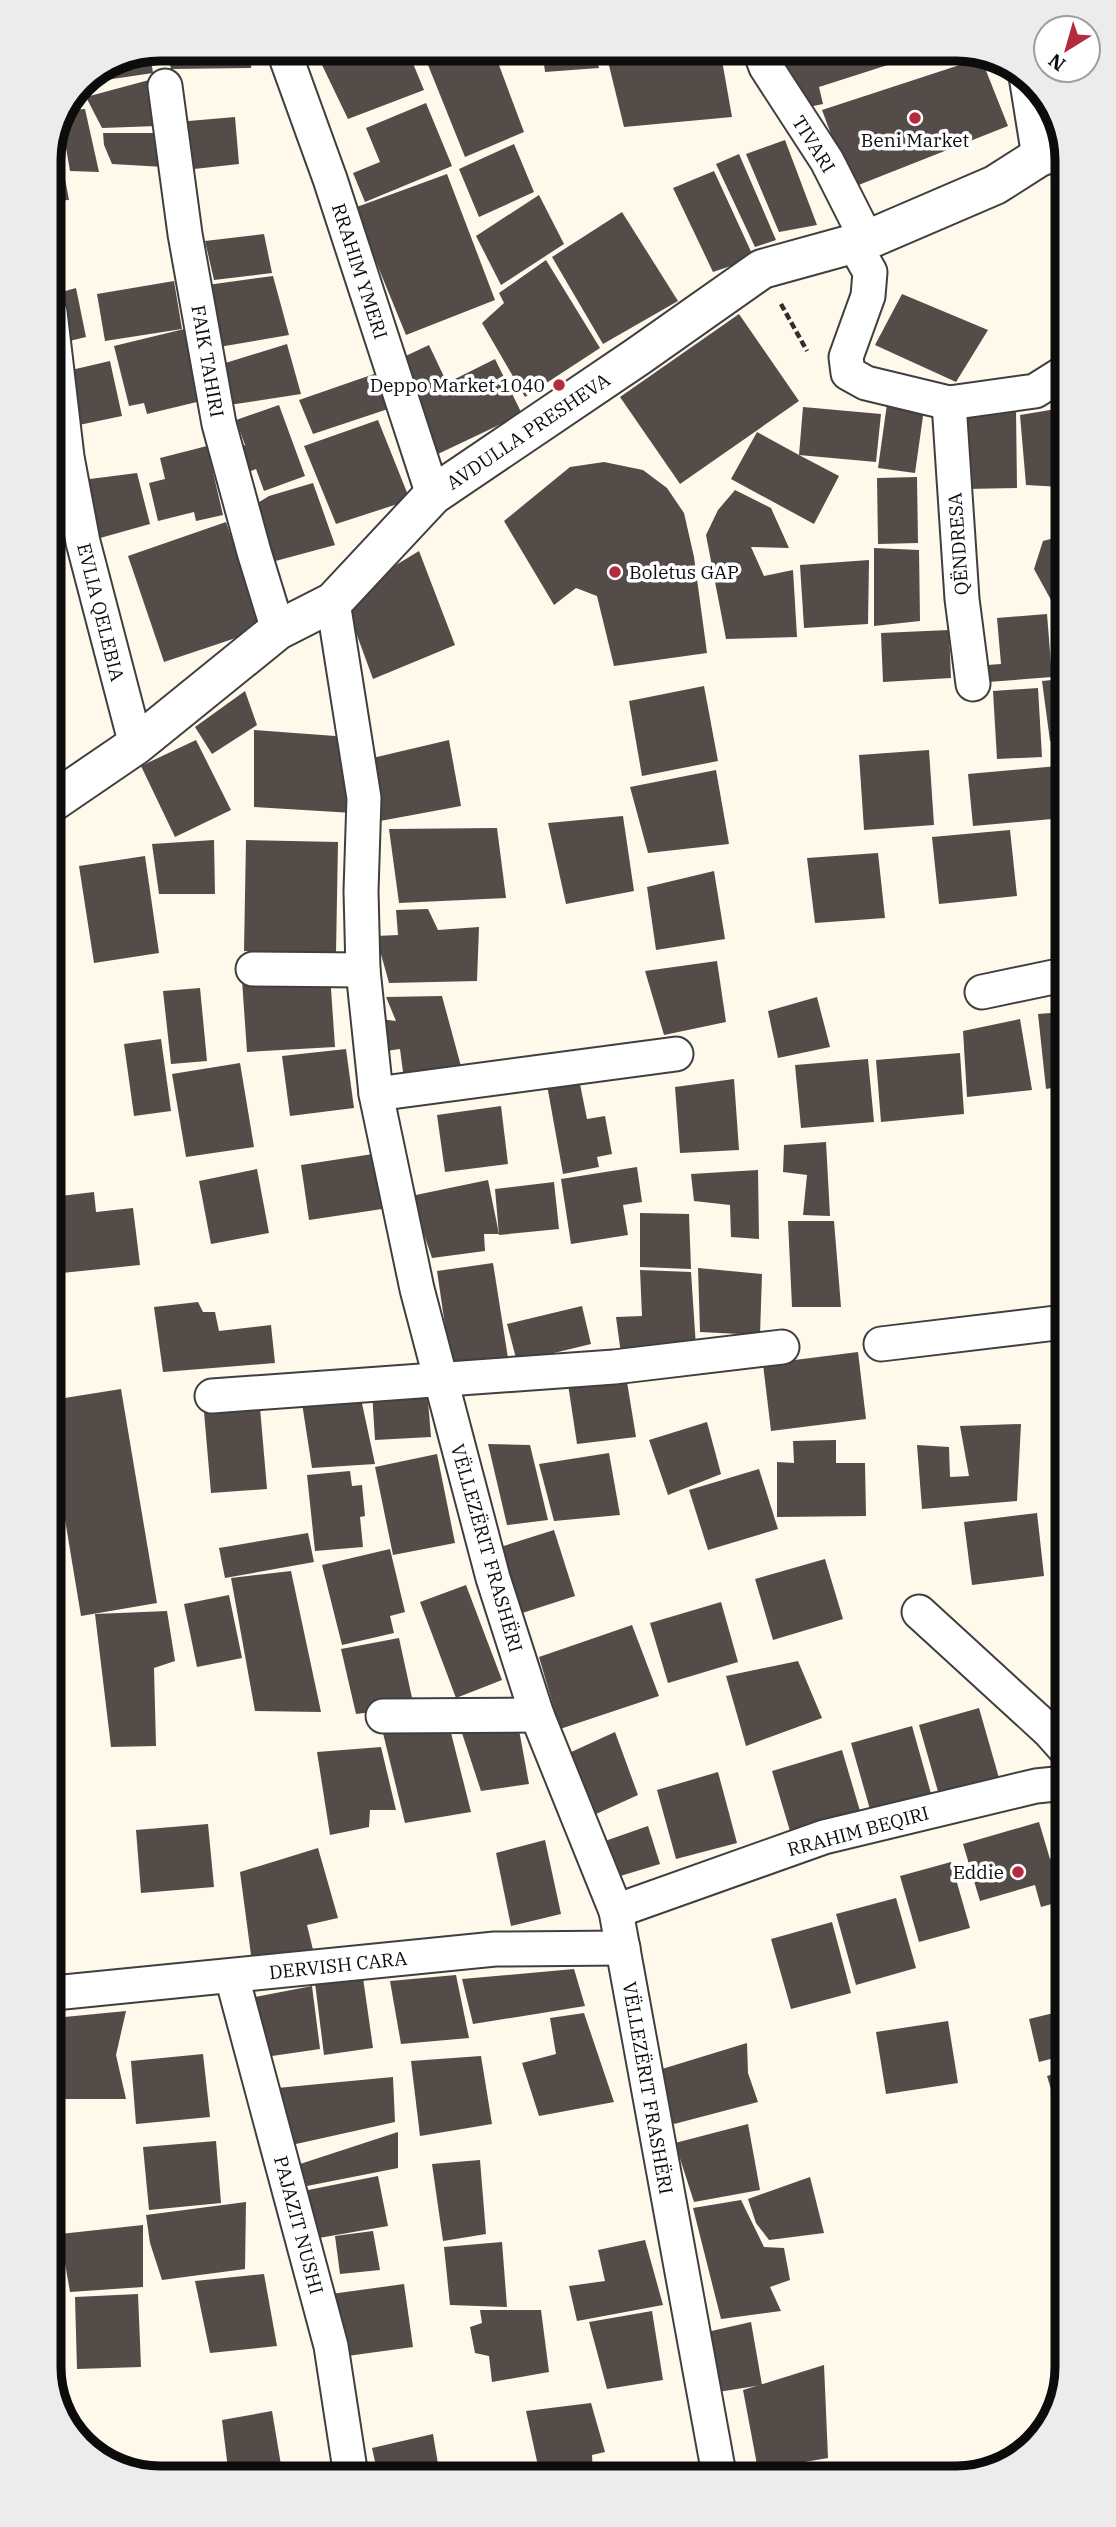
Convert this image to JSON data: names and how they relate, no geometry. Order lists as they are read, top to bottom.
{
  "streets": {
    "street": [
      "TIVARI",
      "RRAHIM YMERI",
      "FAIK TAHIRI",
      "AVDULLA PRESHEVA",
      "QËNDRESA",
      "EVLIA QELEBIA",
      "VËLLEZËRIT FRASHËRI",
      "RRAHIM BEQIRI",
      "DERVISH CARA",
      "PAJAZIT NUSHI"
    ]
  },
  "crossings": [
    ["TIVARI", "AVDULLA PRESHEVA"],
    ["RRAHIM YMERI", "AVDULLA PRESHEVA"],
    ["FAIK TAHIRI", "AVDULLA PRESHEVA"],
    ["AVDULLA PRESHEVA", "EVLIA QELEBIA"],
    ["AVDULLA PRESHEVA", "VËLLEZËRIT FRASHËRI"],
    ["VËLLEZËRIT FRASHËRI", "RRAHIM BEQIRI"],
    ["VËLLEZËRIT FRASHËRI", "DERVISH CARA"],
    ["DERVISH CARA", "PAJAZIT NUSHI"]
  ],
  "places": [
    "Beni Market",
    "Deppo Market 1040",
    "Boletus GAP",
    "Eddie"
  ],
  "north": "bottom left"
}
